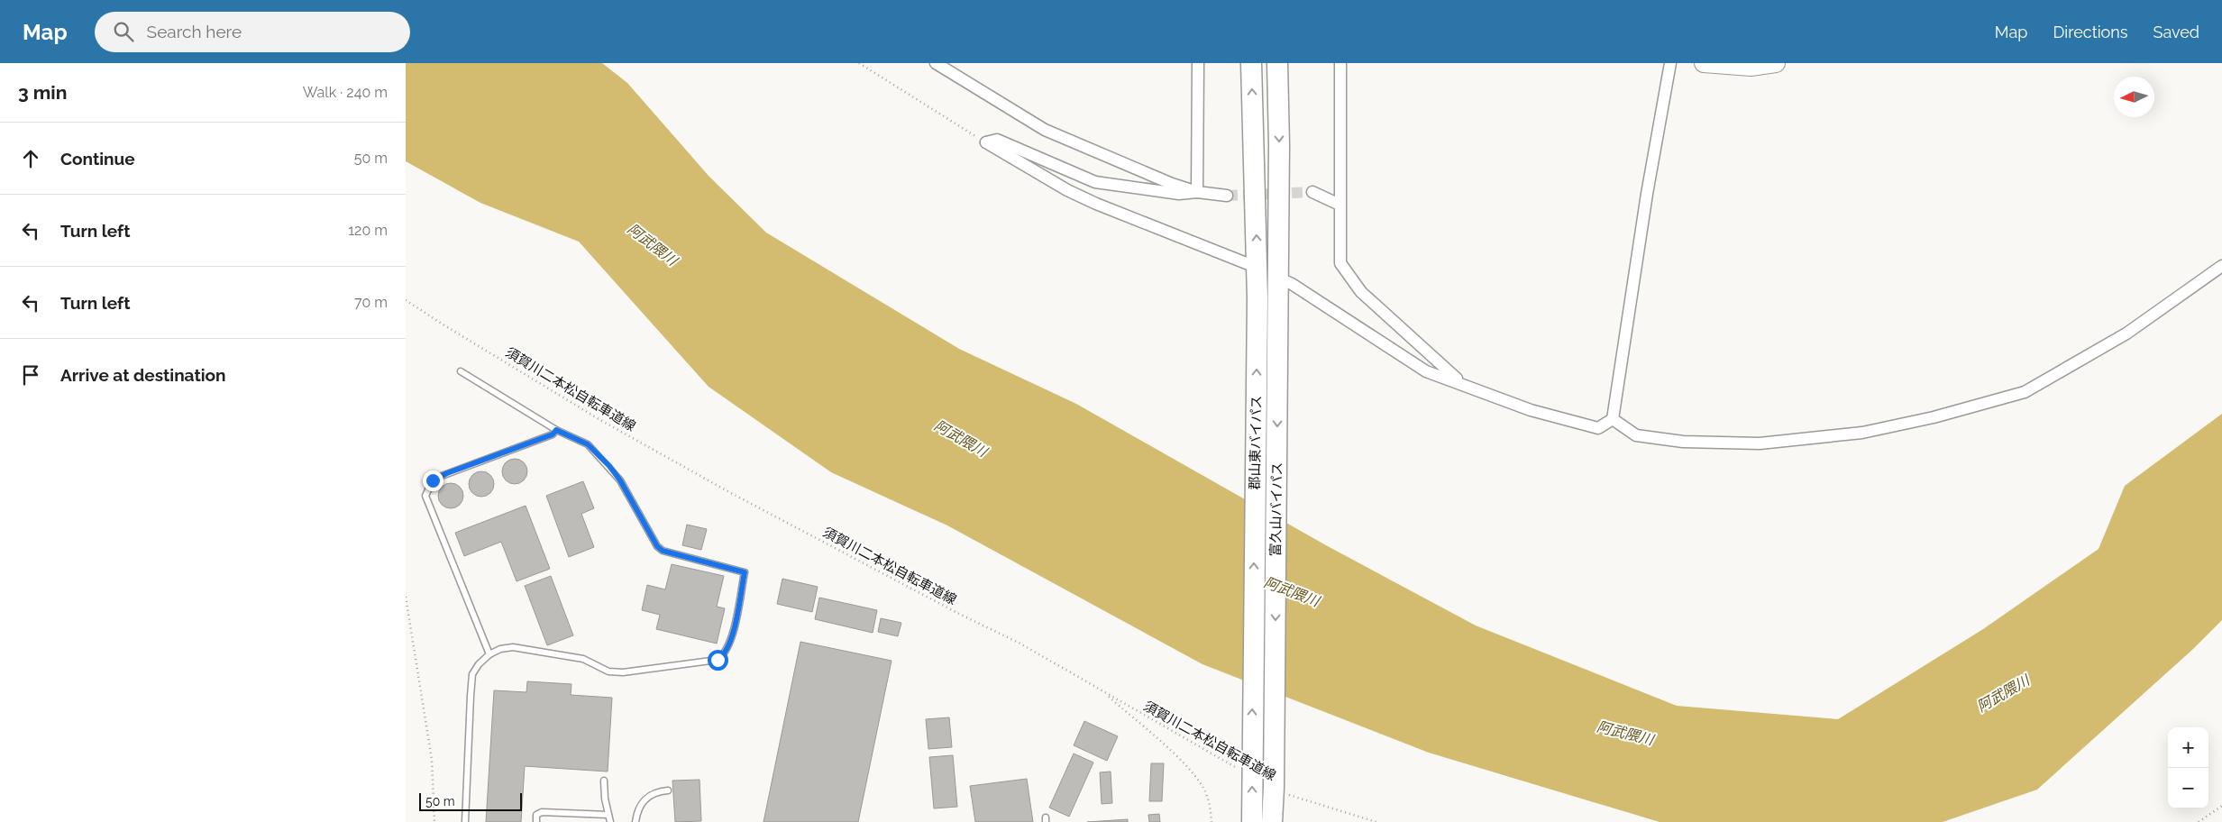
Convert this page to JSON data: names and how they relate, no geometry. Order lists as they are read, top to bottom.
{
  "streets": {
    "highway": ["郡山東バイパス", "富久山バイパス"],
    "path": ["須賀川二本松自転車道線"]
  },
  "crossings": [
    ["須賀川二本松自転車道線", "郡山東バイパス"],
    ["須賀川二本松自転車道線", "富久山バイパス"]
  ],
  "one_way": ["郡山東バイパス", "富久山バイパス"],
  "water": ["阿武隈川"],
  "scale_bar": "50 m",
  "north": "left",
  "page": {
    "header": "Map",
    "search": "Search here",
    "nav": ["Map", "Directions", "Saved"],
    "heading": ["3 min", "Walk · 240 m"],
    "list": [
      ["Continue", "50 m"],
      ["Turn left", "120 m"],
      ["Turn left", "70 m"],
      "Arrive at destination"
    ],
    "map_buttons": ["+", "−"],
    "scale": "50 m"
  }
}
